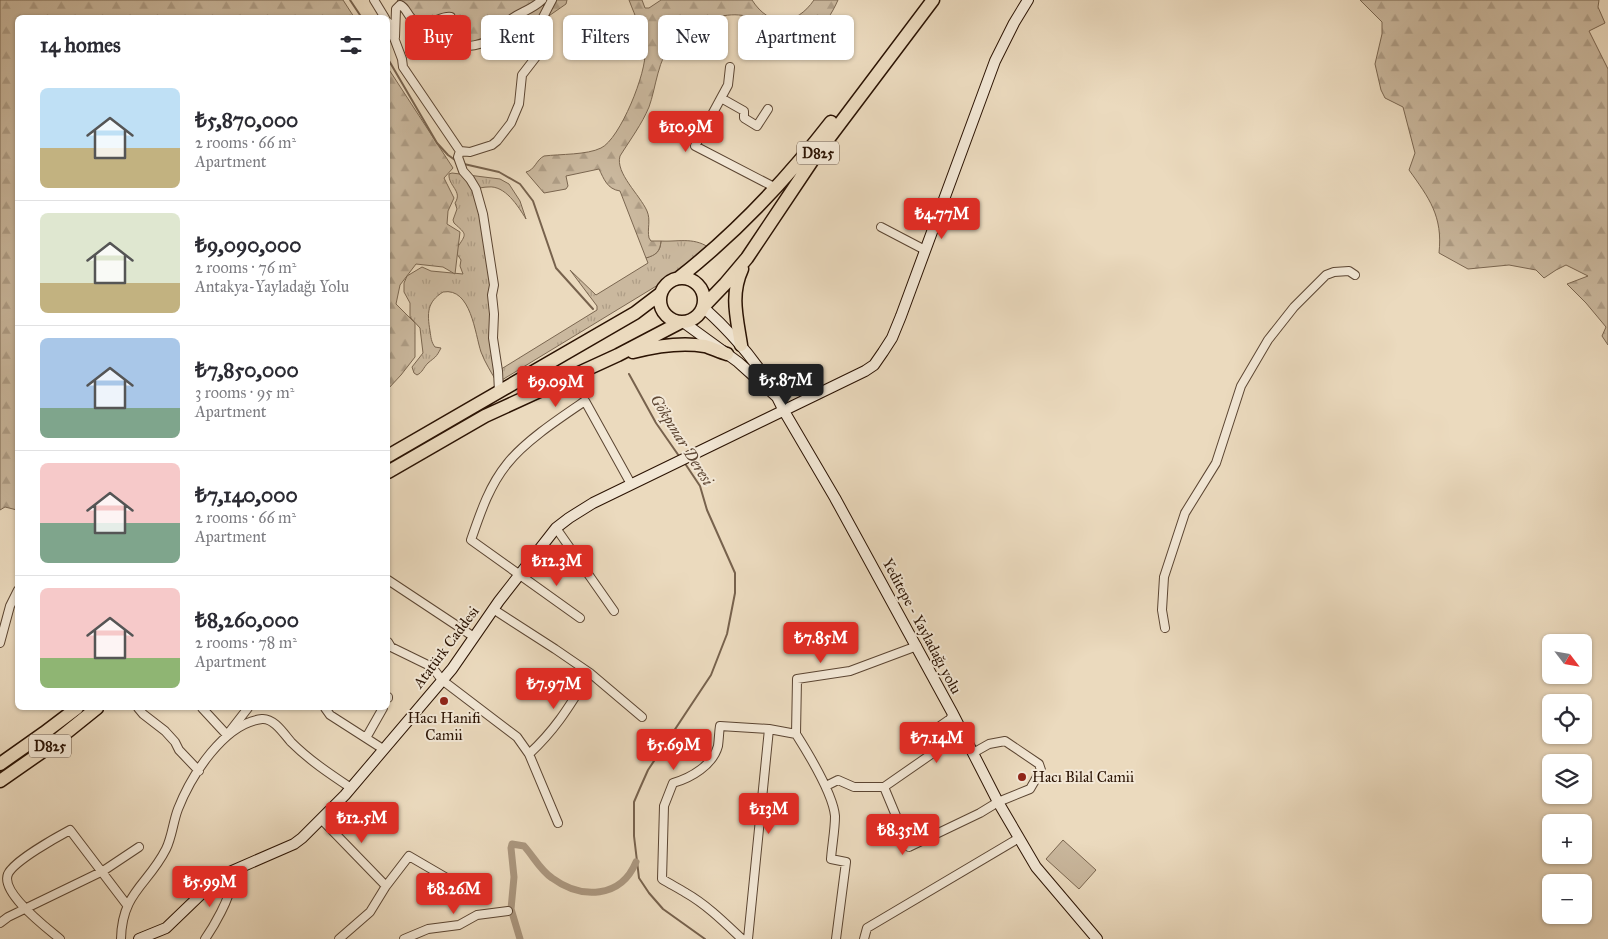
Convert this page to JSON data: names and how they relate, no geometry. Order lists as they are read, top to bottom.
{
  "streets": {
    "highway": ["D825"],
    "main road": ["Yeditepe - Yayladağı yolu", "Atatürk Caddesi"]
  },
  "crossings": [
    ["D825", "Yeditepe - Yayladağı yolu"],
    ["Yeditepe - Yayladağı yolu", "Atatürk Caddesi"]
  ],
  "water": ["Gökpınar Deresi"],
  "places": ["Hacı Hanifi Camii", "Hacı Bilal Camii"],
  "north": "bottom right",
  "page": {
    "chip": [
      "Buy",
      "Rent",
      "Filters",
      "New",
      "Apartment"
    ],
    "heading": "14 homes",
    "list": [
      {
        "name": "₺5,870,000",
        "note": "2 rooms · 66 m² · Apartment"
      },
      {
        "name": "₺9,090,000",
        "note": "2 rooms · 76 m² · Antakya-Yayladağı Yolu"
      },
      {
        "name": "₺7,850,000",
        "note": "3 rooms · 95 m² · Apartment"
      },
      {
        "name": "₺7,140,000",
        "note": "2 rooms · 66 m² · Apartment"
      },
      {
        "name": "₺8,260,000",
        "note": "2 rooms · 78 m² · Apartment"
      }
    ],
    "price": [
      "₺10.9M",
      "₺4.77M",
      "₺5.87M",
      "₺9.09M",
      "₺12.3M",
      "₺7.85M",
      "₺7.97M",
      "₺7.14M",
      "₺5.69M",
      "₺13M",
      "₺12.5M",
      "₺8.35M",
      "₺5.99M",
      "₺8.26M"
    ],
    "map_buttons": ["+", "−"]
  }
}
